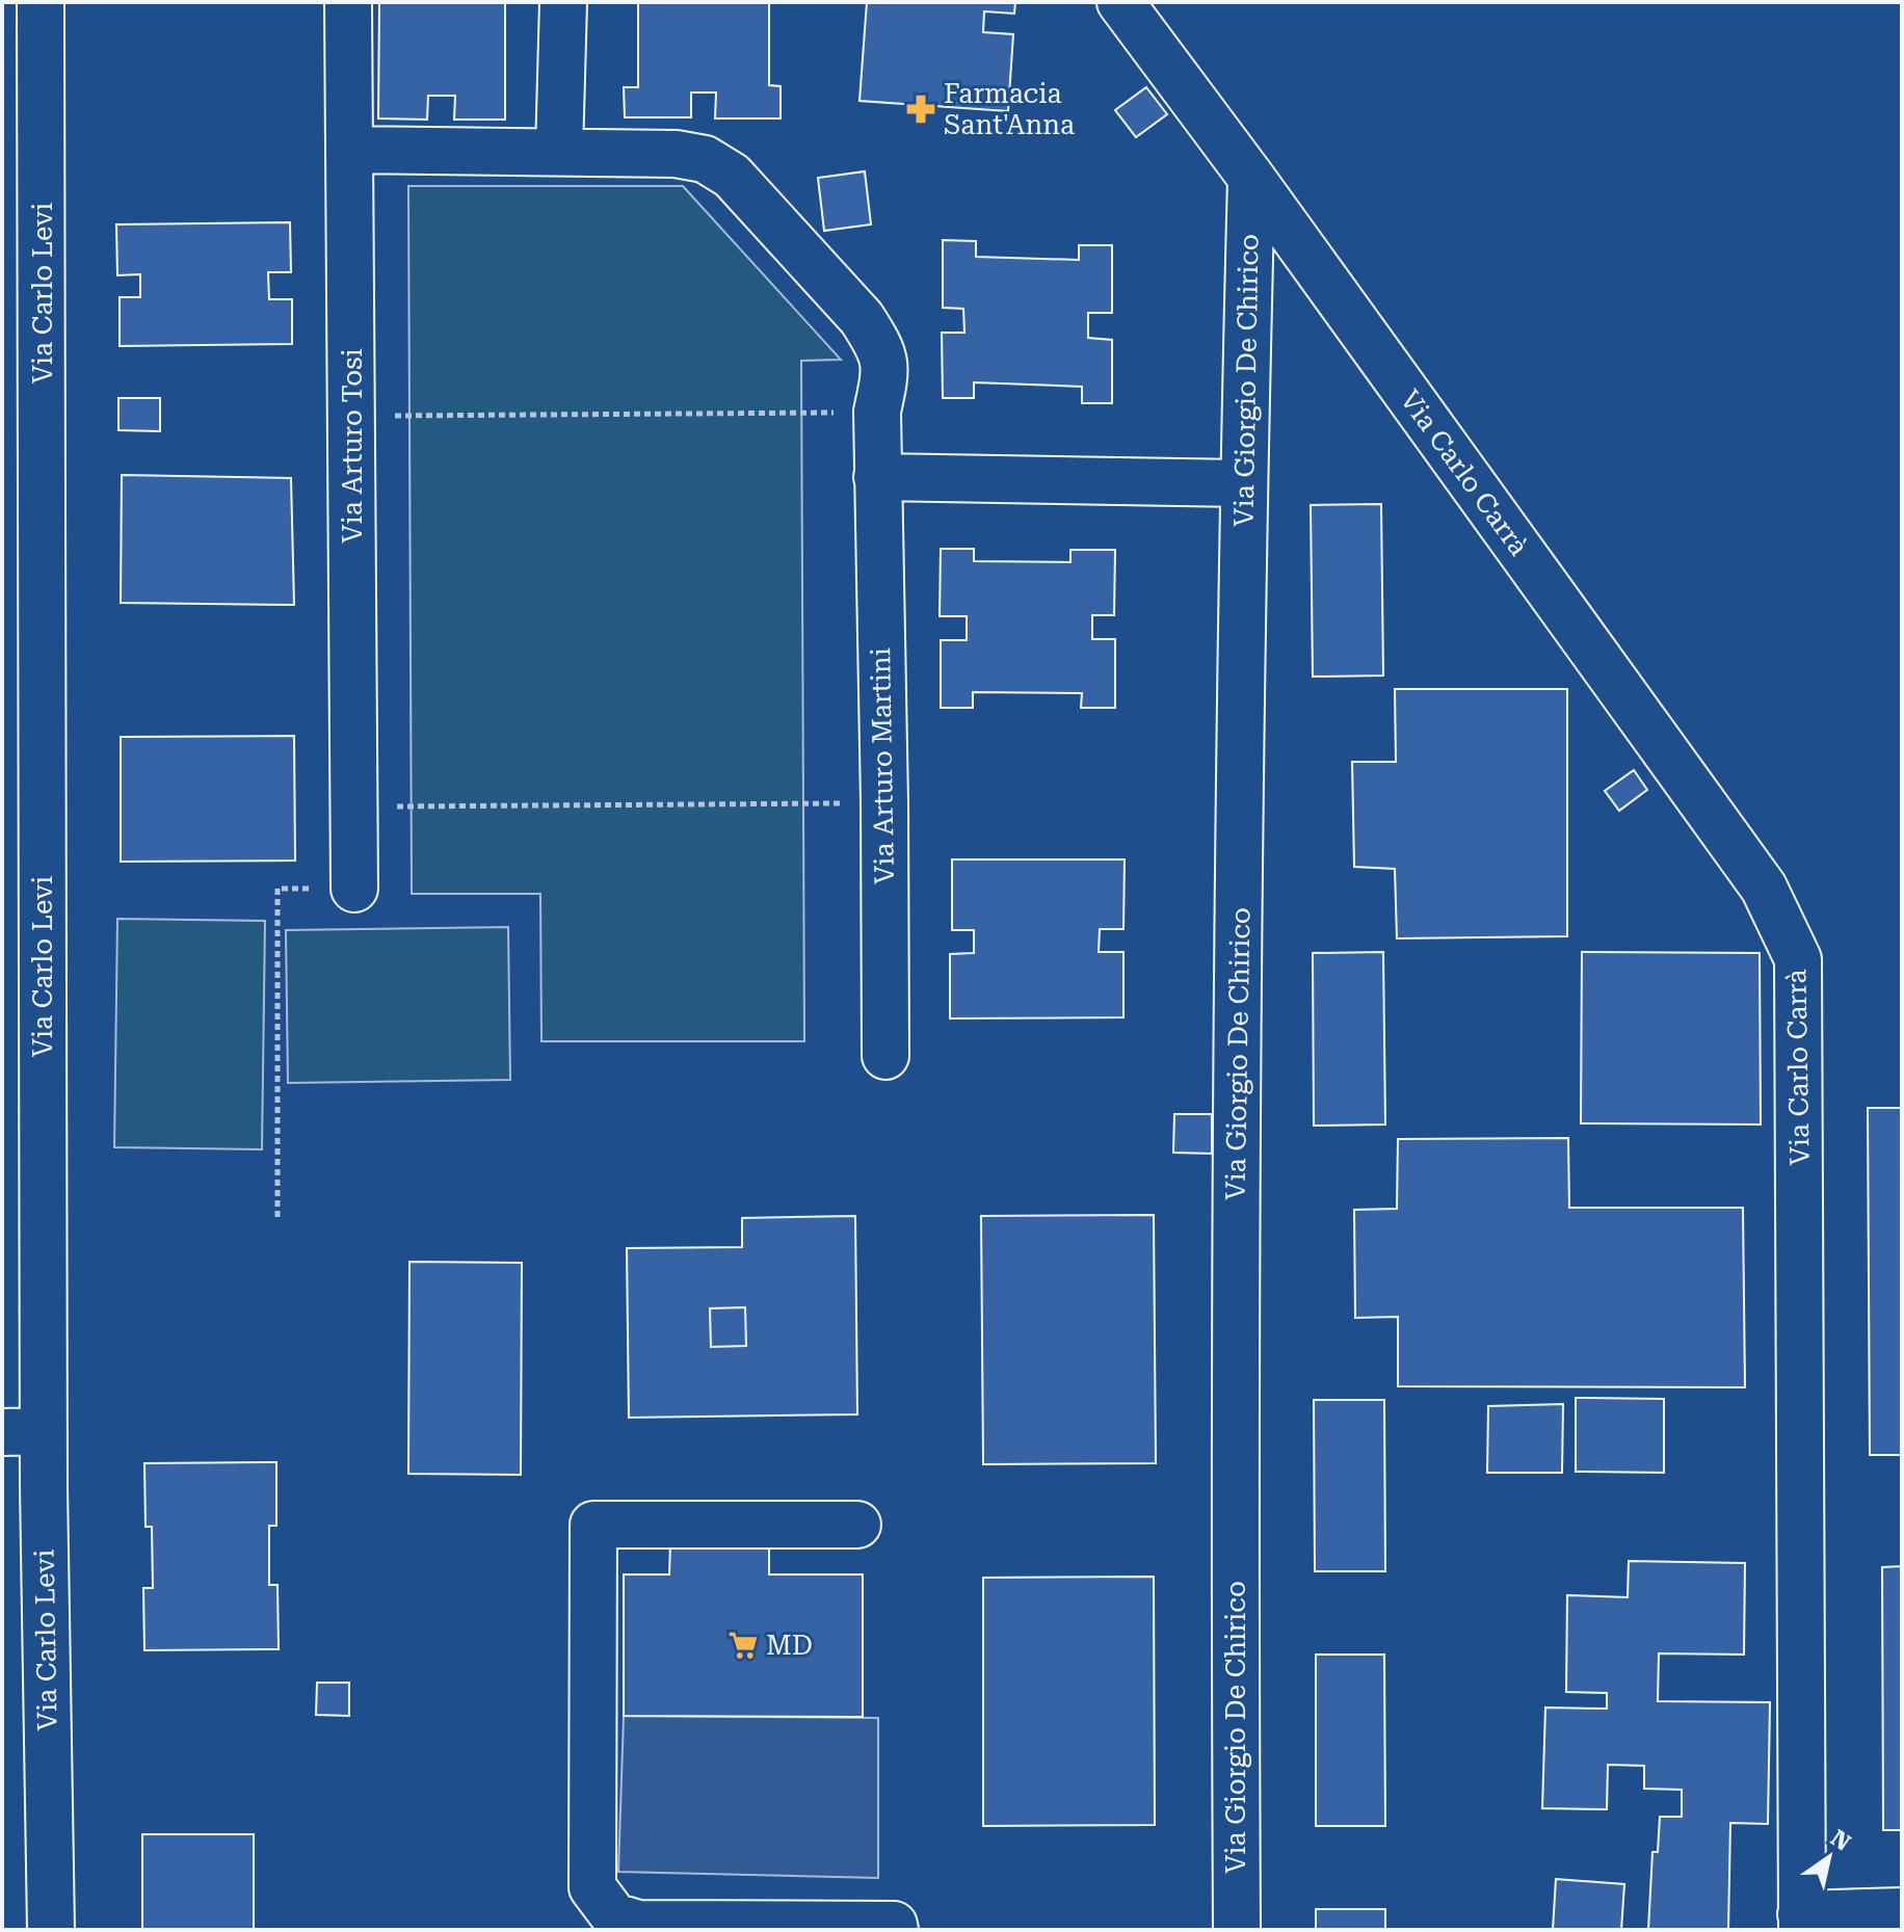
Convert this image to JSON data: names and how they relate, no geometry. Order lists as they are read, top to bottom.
{
  "streets": {
    "street": [
      "Via Carlo Levi",
      "Via Giorgio De Chirico",
      "Via Arturo Tosi",
      "Via Carlo Carrà",
      "Via Arturo Martini"
    ]
  },
  "crossings": [
    ["Via Giorgio De Chirico", "Via Carlo Carrà"],
    ["Via Arturo Tosi", "Via Arturo Martini"]
  ],
  "places": {
    "pharmacy": ["Farmacia Sant'Anna"],
    "supermarket": ["MD"]
  },
  "north": "top right"
}
